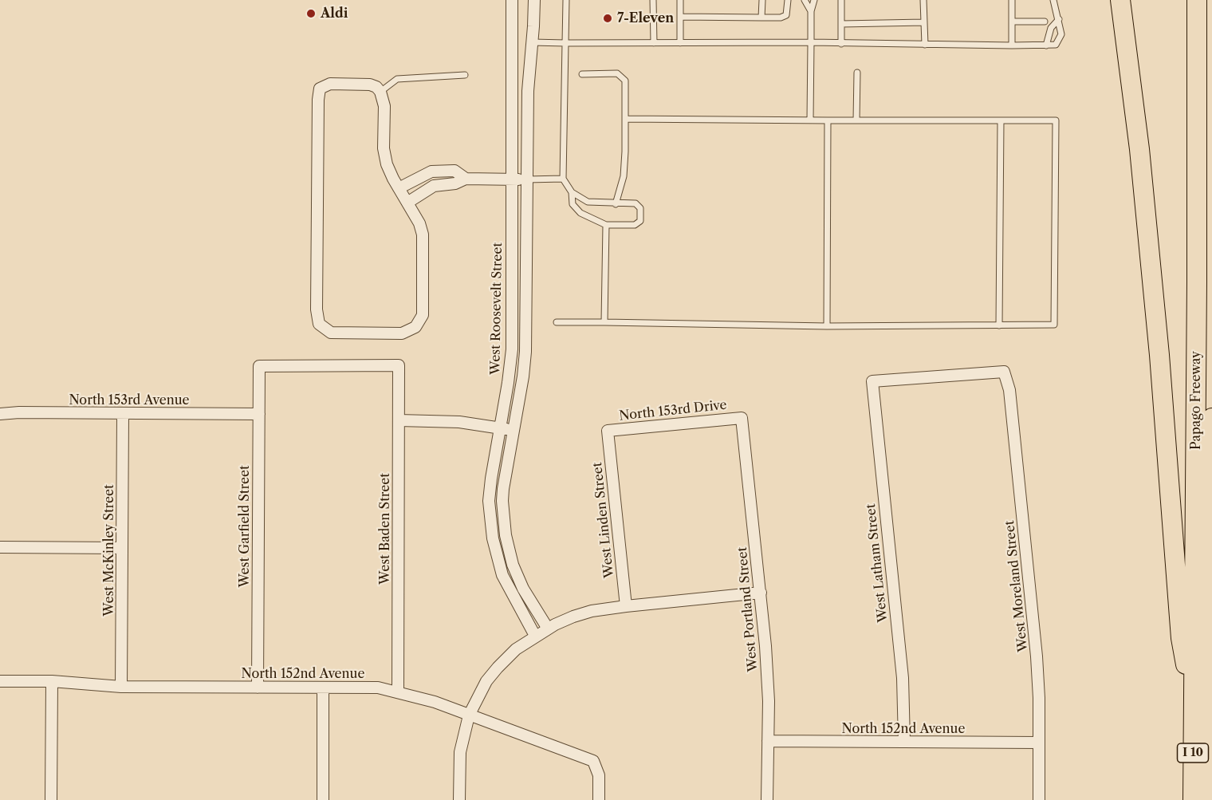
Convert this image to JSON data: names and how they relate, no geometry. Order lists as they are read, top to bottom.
{
  "streets": {
    "highway": ["Papago Freeway", "I 10"],
    "street": [
      "West Roosevelt Street",
      "North 153rd Avenue",
      "North 153rd Drive",
      "West Linden Street",
      "West Garfield Street",
      "West Baden Street",
      "West McKinley Street",
      "West Latham Street",
      "West Moreland Street",
      "West Portland Street",
      "North 152nd Avenue"
    ]
  },
  "crossings": [
    ["North 153rd Avenue", "West Garfield Street"],
    ["North 153rd Avenue", "West McKinley Street"],
    ["North 153rd Drive", "West Linden Street"],
    ["North 153rd Drive", "West Portland Street"],
    ["West Garfield Street", "West Baden Street"],
    ["West Garfield Street", "North 152nd Avenue"],
    ["West Baden Street", "North 152nd Avenue"],
    ["West McKinley Street", "North 152nd Avenue"],
    ["West Latham Street", "West Moreland Street"],
    ["West Latham Street", "North 152nd Avenue"],
    ["West Moreland Street", "North 152nd Avenue"],
    ["West Portland Street", "North 152nd Avenue"]
  ],
  "places": ["Aldi", "7-Eleven"]
}
